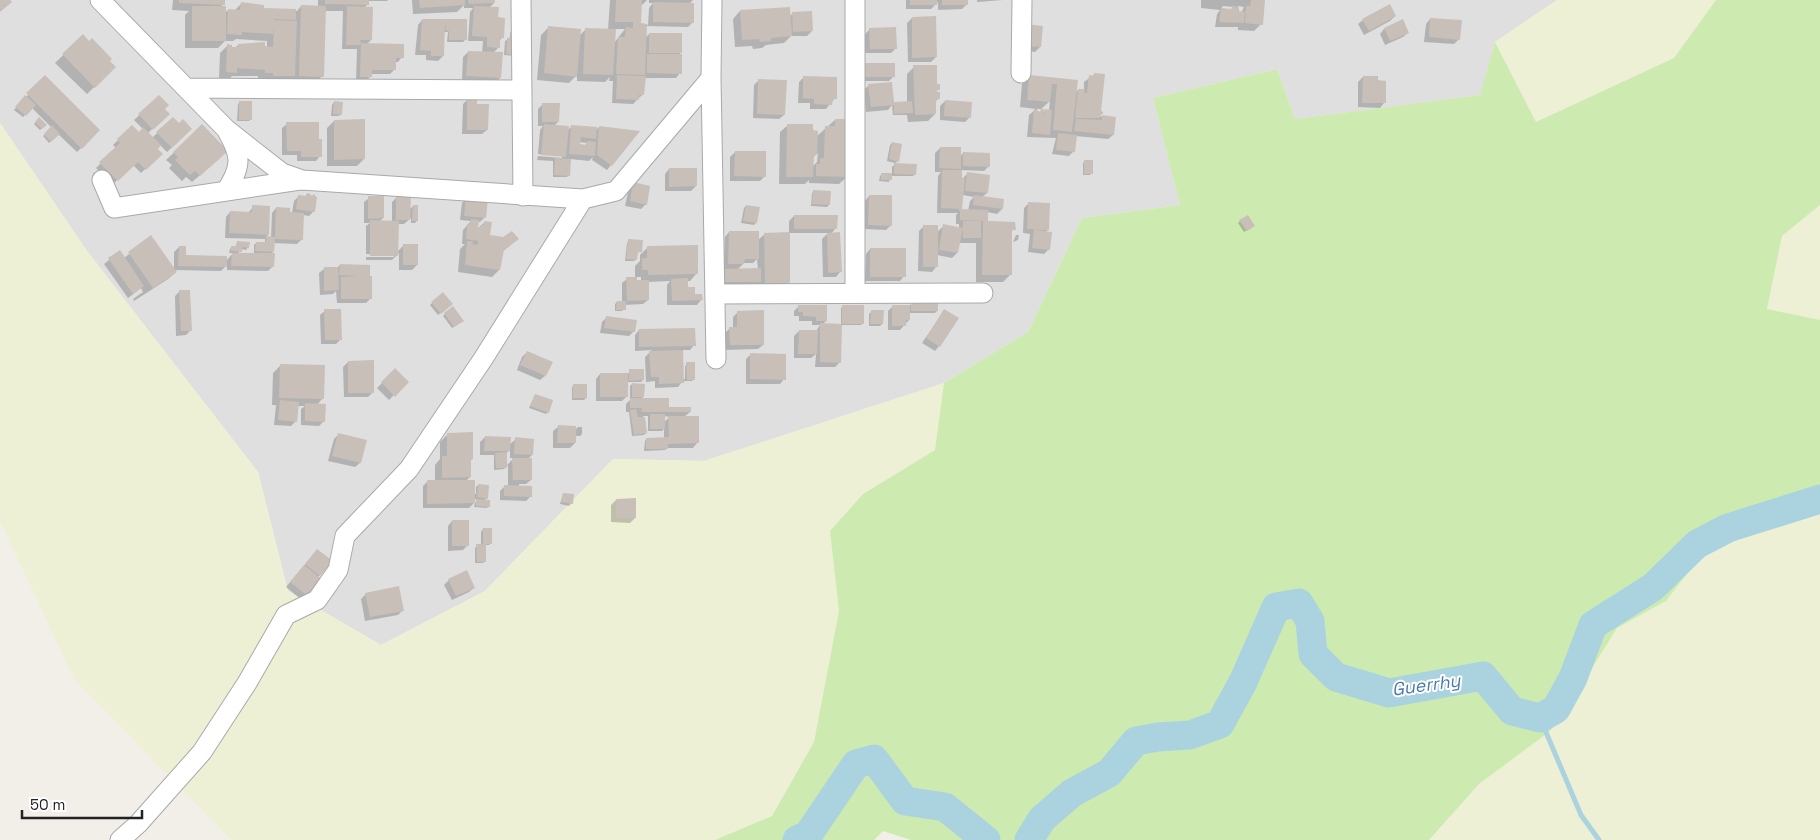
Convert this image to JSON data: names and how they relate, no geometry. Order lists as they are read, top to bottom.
{
  "water": ["Guerrhy"],
  "scale_bar": "50 m"
}
